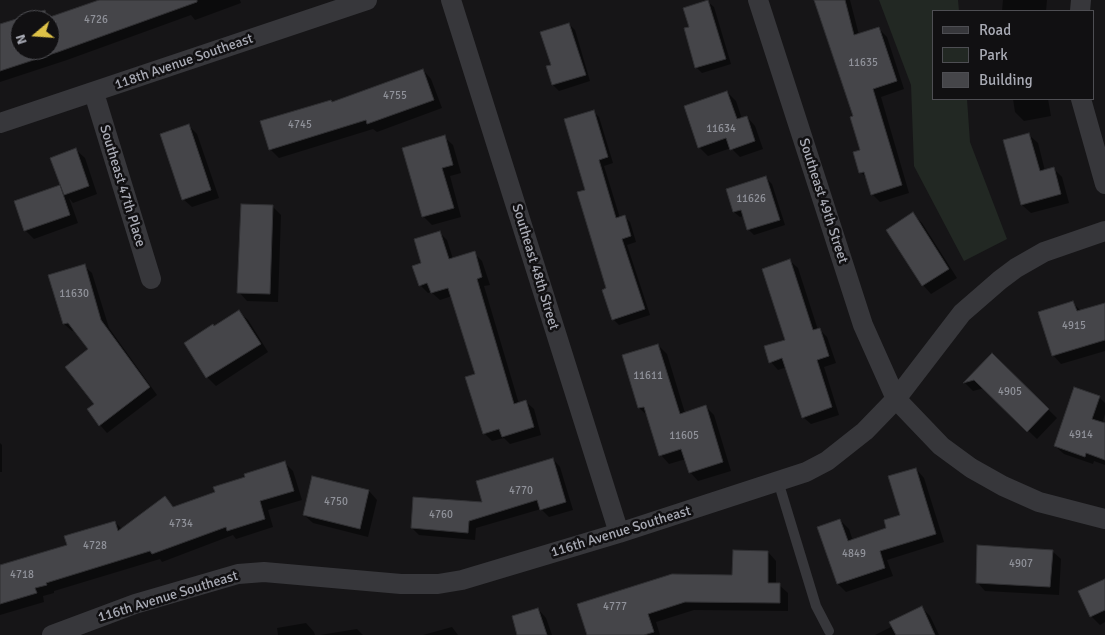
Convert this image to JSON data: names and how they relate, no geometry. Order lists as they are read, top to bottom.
{
  "streets": {
    "street": [
      "118th Avenue Southeast",
      "Southeast 47th Place",
      "Southeast 49th Street",
      "Southeast 48th Street",
      "116th Avenue Southeast"
    ]
  },
  "crossings": [
    ["118th Avenue Southeast", "Southeast 47th Place"],
    ["Southeast 49th Street", "116th Avenue Southeast"],
    ["Southeast 48th Street", "116th Avenue Southeast"]
  ],
  "house_numbers": [
    "4726",
    "11635",
    "4755",
    "4745",
    "11634",
    "11626",
    "11630",
    "4915",
    "11611",
    "4905",
    "4914",
    "11605",
    "4770",
    "4750",
    "4760",
    "4734",
    "4728",
    "4849",
    "4907",
    "4718",
    "4777"
  ],
  "legend": ["Road", "Park", "Building"],
  "north": "left"
}
